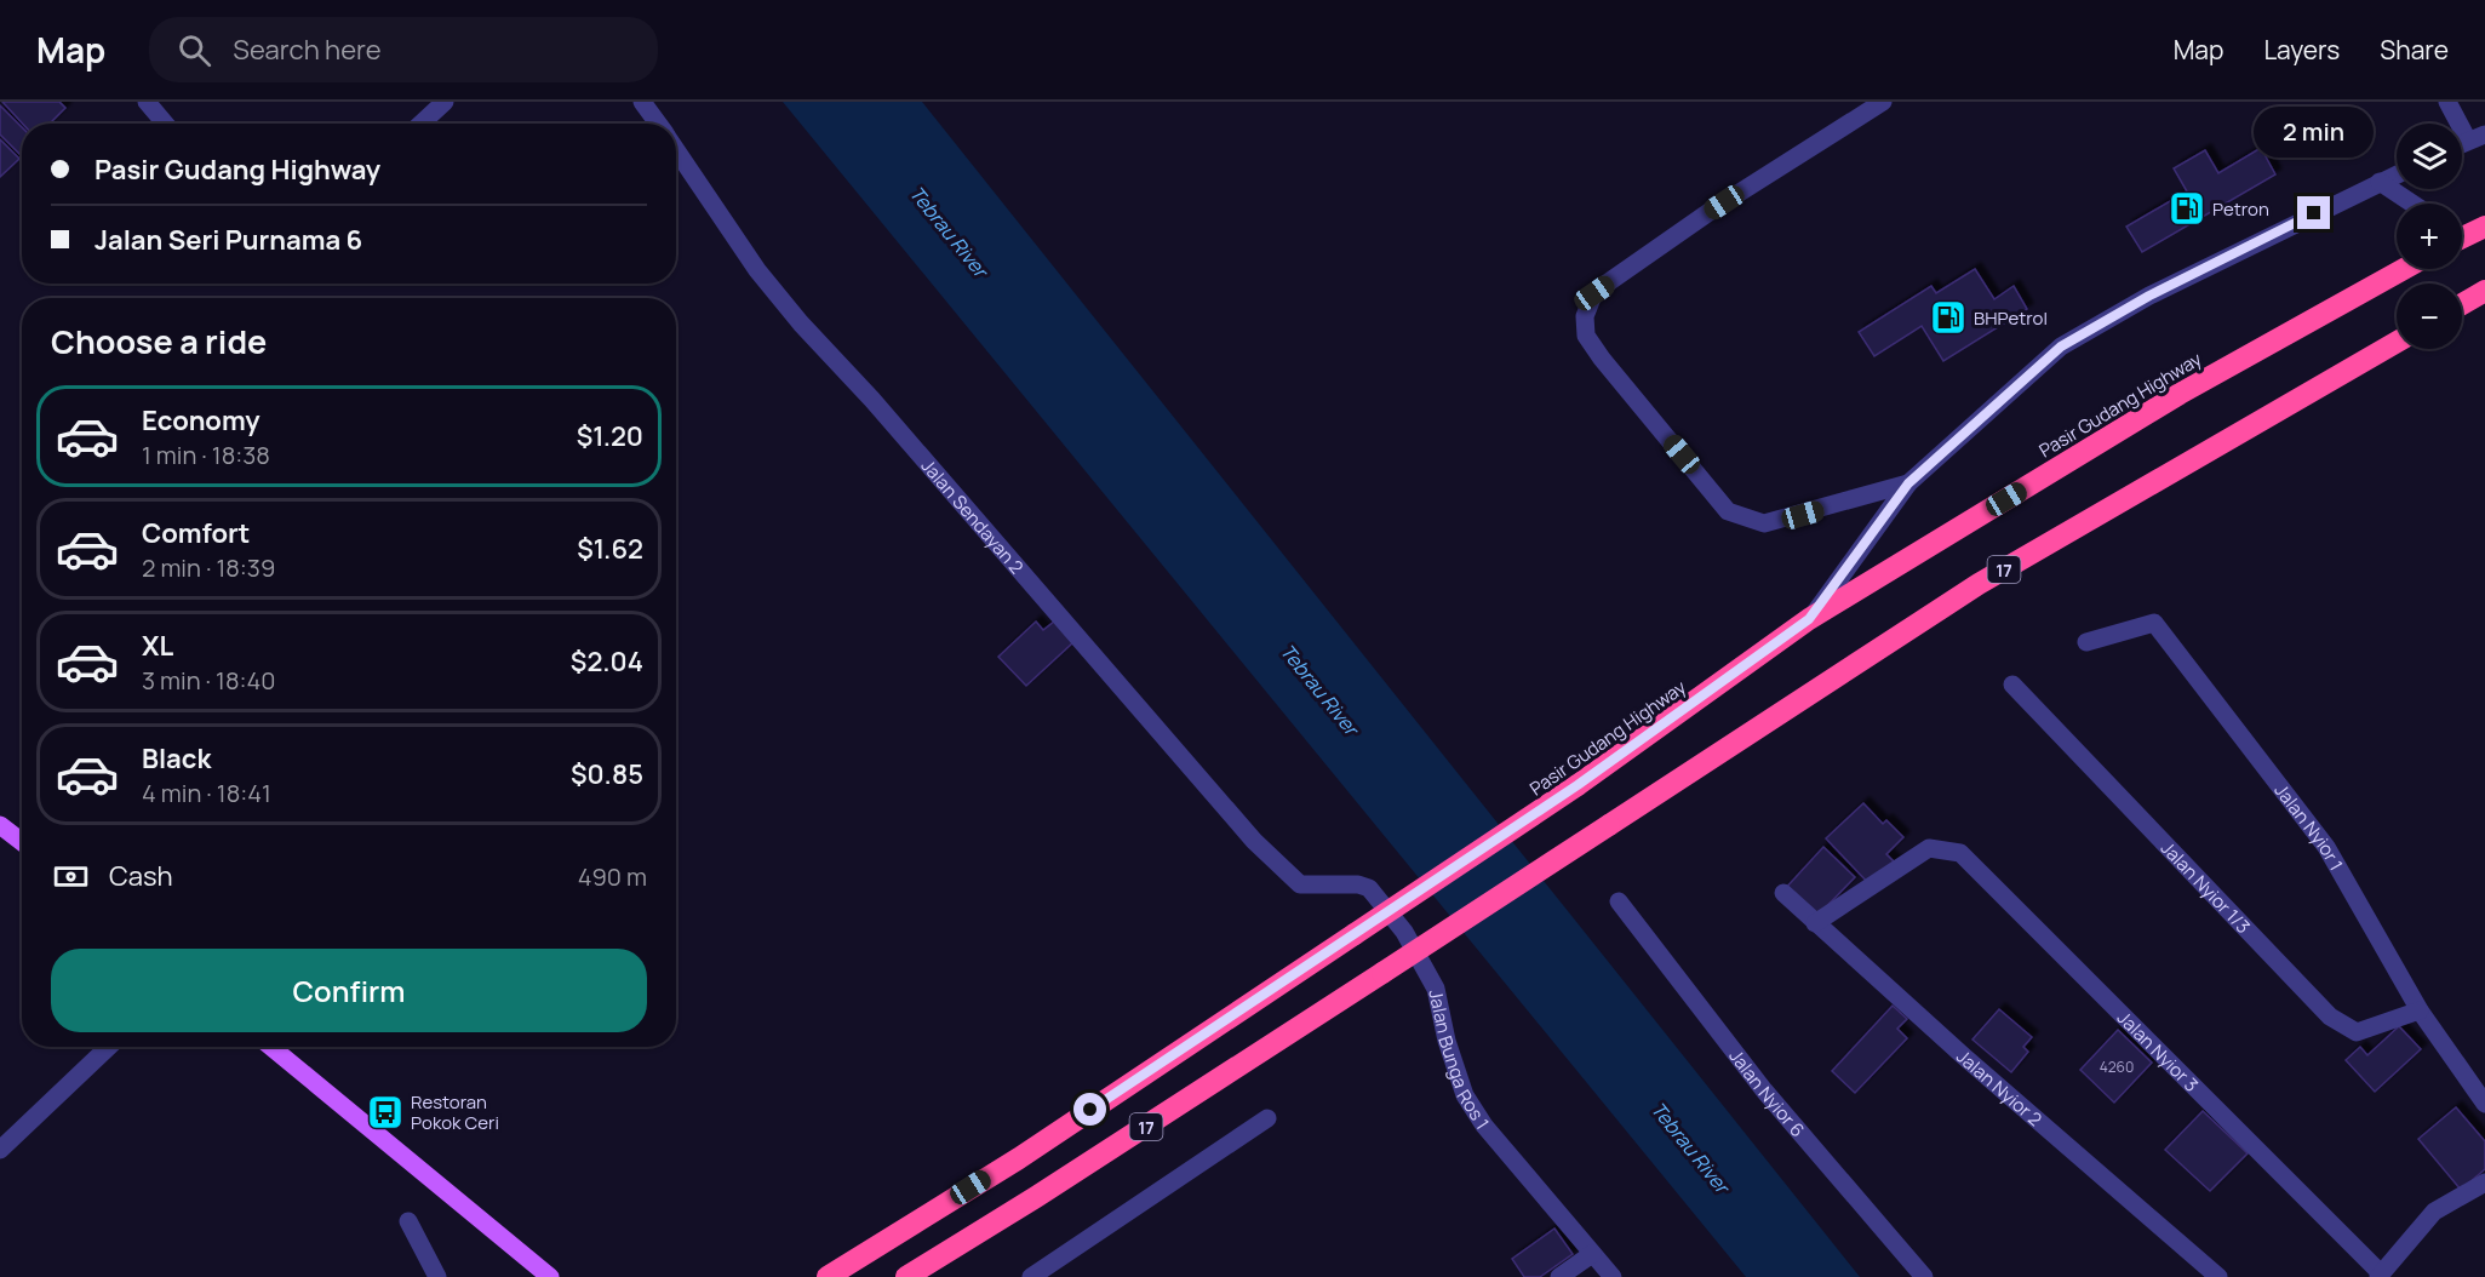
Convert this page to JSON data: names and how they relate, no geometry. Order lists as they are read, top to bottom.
{
  "streets": {
    "highway": ["Pasir Gudang Highway", "17"],
    "street": [
      "Jalan Sendayan 2",
      "Jalan Nyior 1",
      "Jalan Nyior 1/3",
      "Jalan Nyior 3",
      "Jalan Bunga Ros 1",
      "Jalan Nyior 2",
      "Jalan Nyior 6"
    ]
  },
  "crossings": [
    ["Jalan Sendayan 2", "Jalan Bunga Ros 1"],
    ["Jalan Nyior 1", "Jalan Nyior 1/3"],
    ["Jalan Nyior 3", "Jalan Nyior 2"]
  ],
  "water": ["Tebrau River"],
  "places": {
    "fuel station": ["Petron", "BHPetrol"],
    "bus stop": ["Restoran Pokok Ceri"]
  },
  "house_numbers": ["4260"],
  "page": {
    "header": "Map",
    "search": "Search here",
    "nav": ["Map", "Layers", "Share"],
    "bubble": "2 min",
    "map_buttons": ["+", "−"],
    "banner": ["Pasir Gudang Highway", "Jalan Seri Purnama 6"],
    "heading": "Choose a ride",
    "list": [
      {
        "name": "Economy",
        "note": "1 min · 18:38",
        "value": "$1.20"
      },
      {
        "name": "Comfort",
        "note": "2 min · 18:39",
        "value": "$1.62"
      },
      {
        "name": "XL",
        "note": "3 min · 18:40",
        "value": "$2.04"
      },
      {
        "name": "Black",
        "note": "4 min · 18:41",
        "value": "$0.85"
      }
    ],
    "pay": ["Cash", "490 m"],
    "buttons": "Confirm"
  }
}
